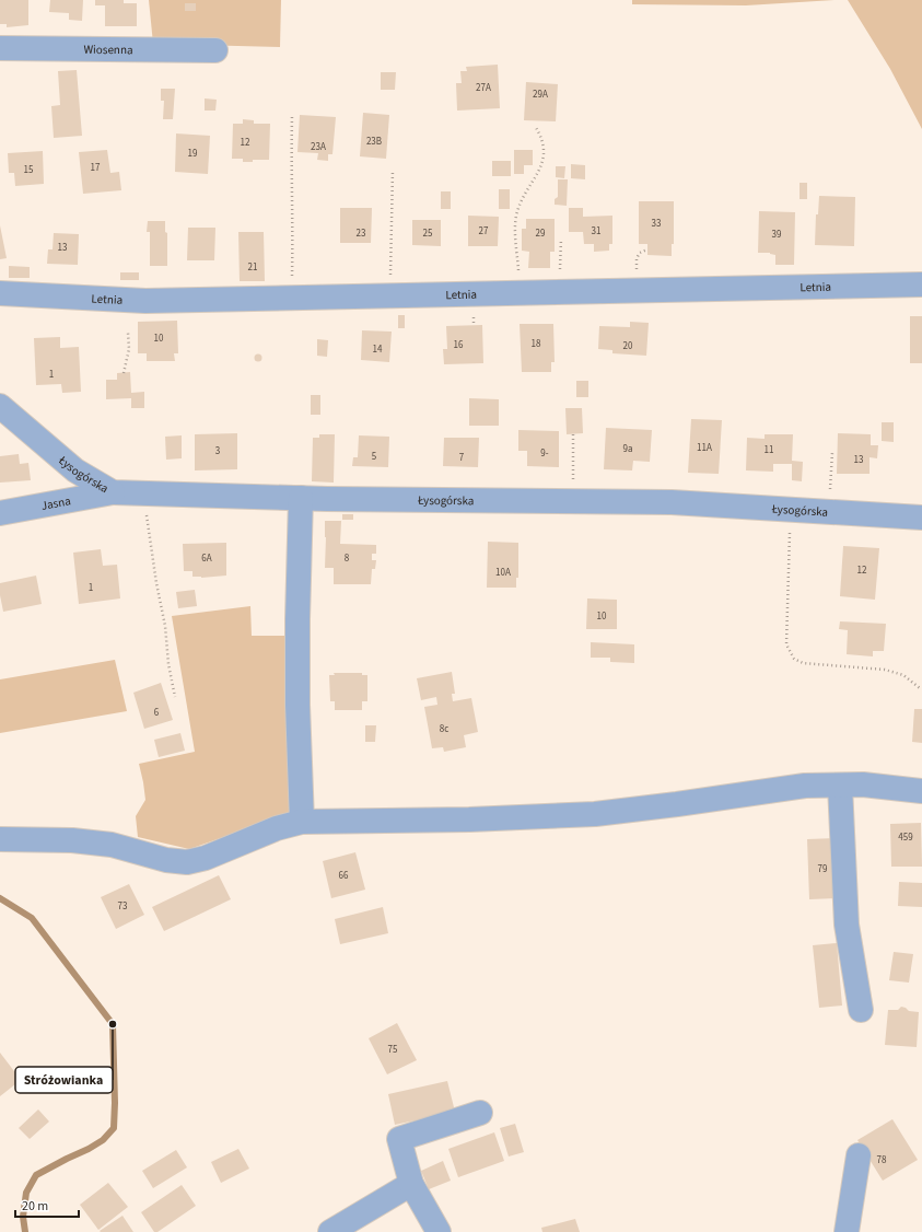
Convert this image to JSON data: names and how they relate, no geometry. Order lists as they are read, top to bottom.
{
  "streets": {
    "street": [
      "Wiosenna",
      "Letnia",
      "Łysogórska",
      "Jasna"
    ]
  },
  "crossings": [
    ["Łysogórska", "Jasna"]
  ],
  "places": ["Stróżowianka"],
  "house_numbers": [
    "27A",
    "29A",
    "23B",
    "12",
    "23A",
    "19",
    "17",
    "15",
    "33",
    "27",
    "31",
    "23",
    "25",
    "29",
    "39",
    "13",
    "21",
    "10",
    "18",
    "16",
    "20",
    "14",
    "1",
    "11A",
    "9a",
    "11",
    "3",
    "9-",
    "5",
    "7",
    "13",
    "6A",
    "8",
    "12",
    "10A",
    "1",
    "10",
    "6",
    "8c",
    "459",
    "79",
    "66",
    "73",
    "75",
    "78"
  ],
  "scale_bar": "20 m"
}
